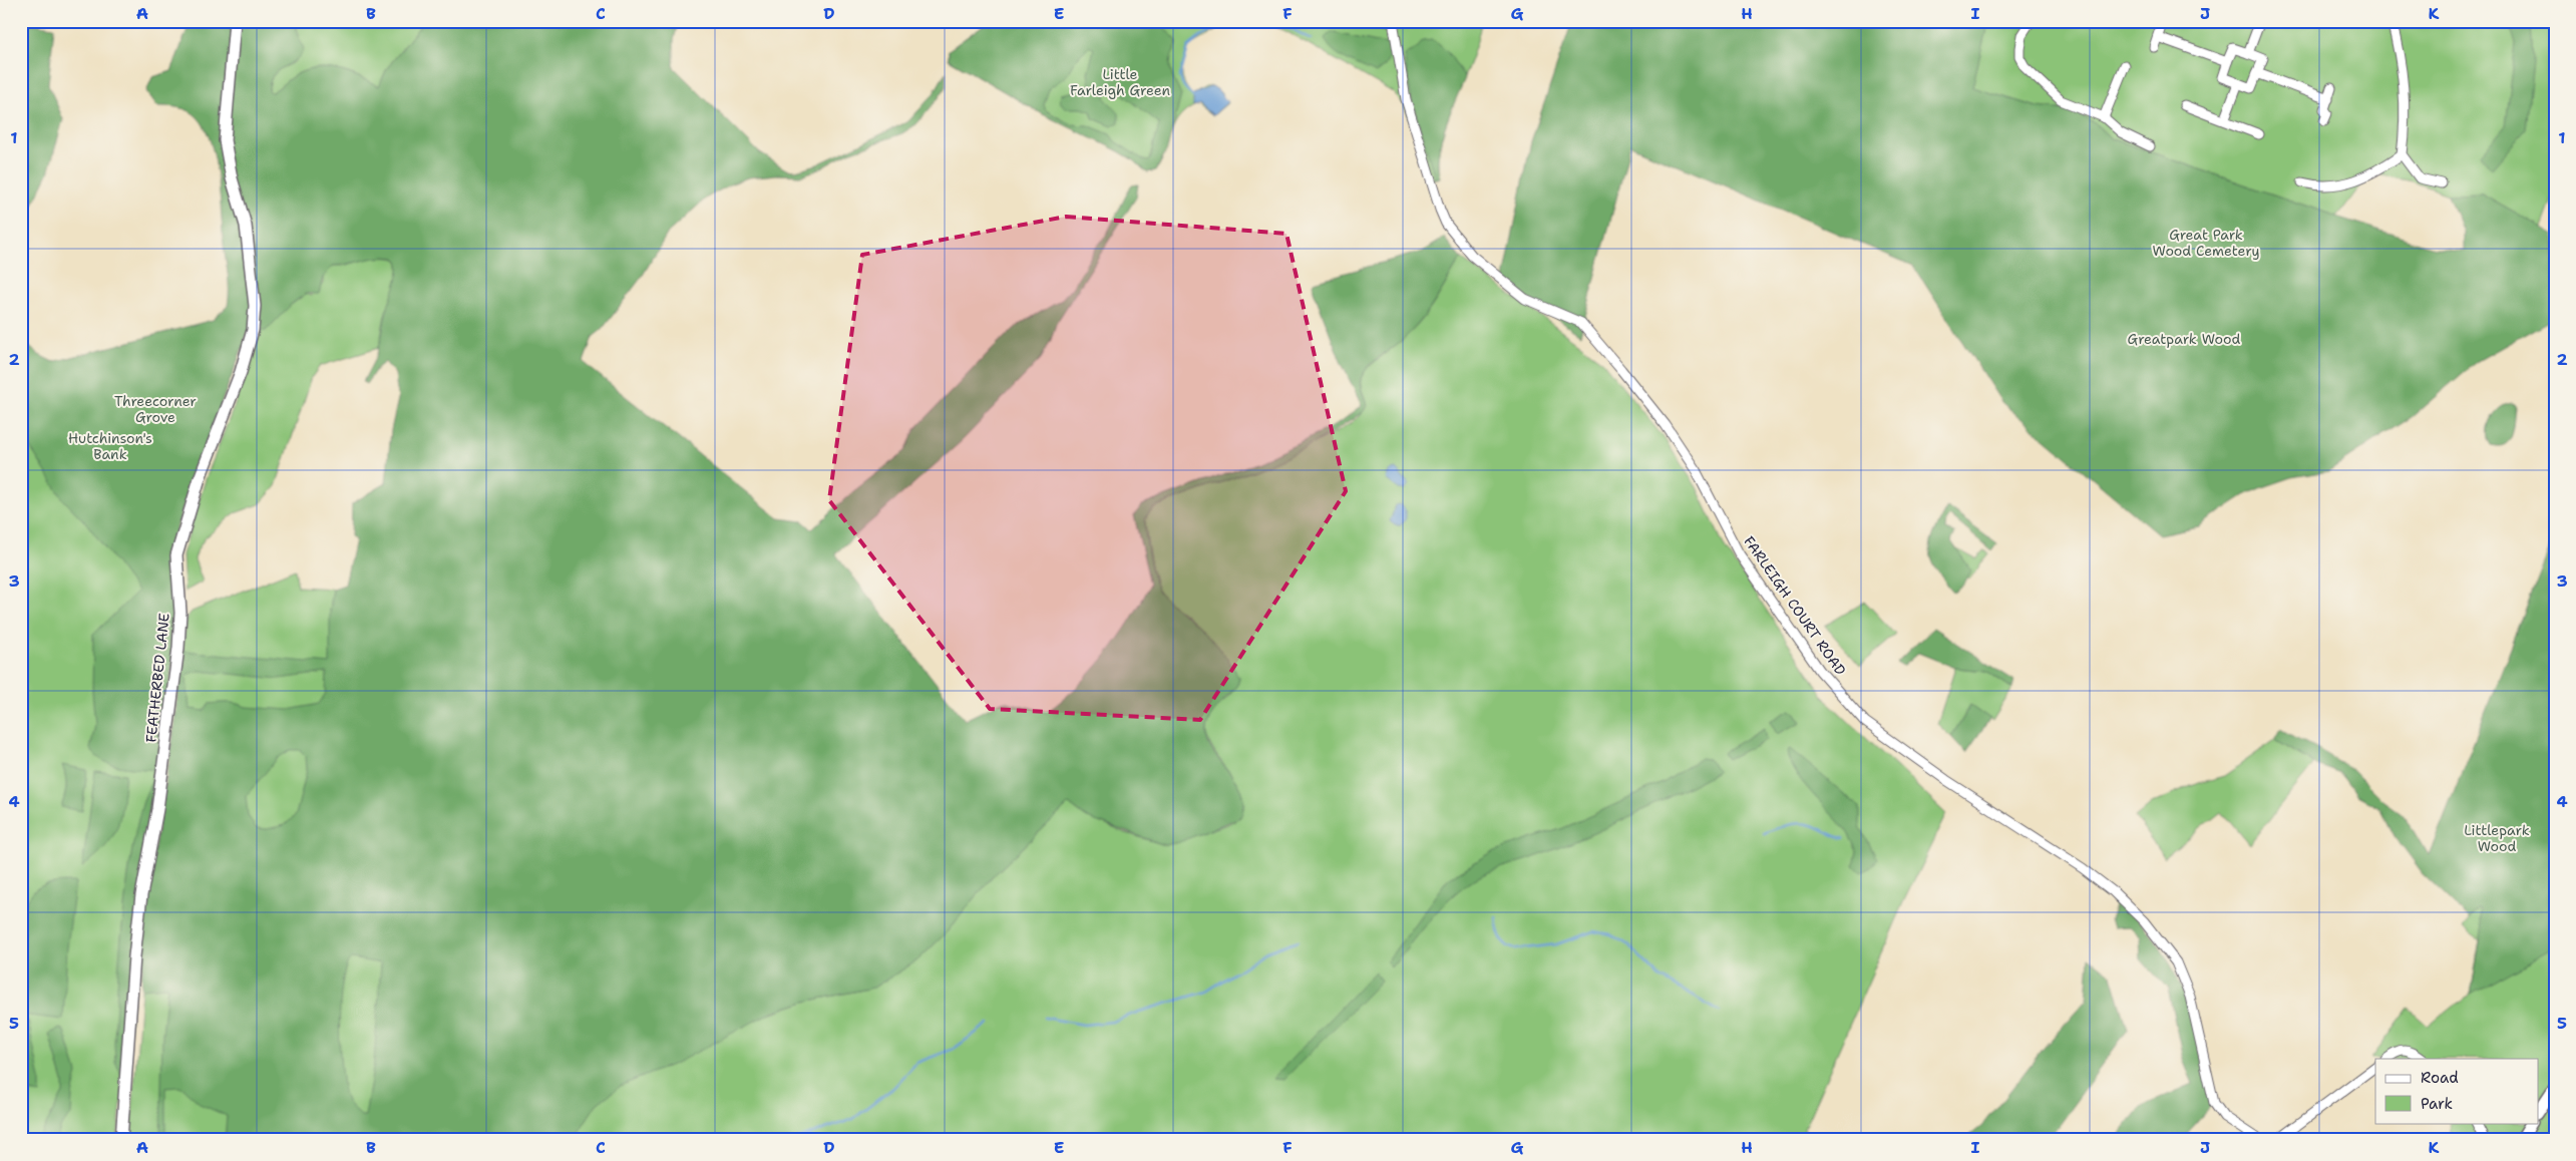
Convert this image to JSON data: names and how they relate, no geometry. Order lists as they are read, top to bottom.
{
  "streets": {
    "street": ["FARLEIGH COURT ROAD", "FEATHERBED LANE"]
  },
  "parks": [
    "Little Farleigh Green",
    "Great Park Wood Cemetery",
    "Greatpark Wood",
    "Threecorner Grove",
    "Hutchinson's Bank",
    "Littlepark Wood"
  ],
  "legend": ["Road", "Park"],
  "grid": {
    "columns": [
      "A",
      "B",
      "C",
      "D",
      "E",
      "F",
      "G",
      "H",
      "I",
      "J",
      "K"
    ],
    "rows": [
      "1",
      "2",
      "3",
      "4",
      "5"
    ]
  }
}
